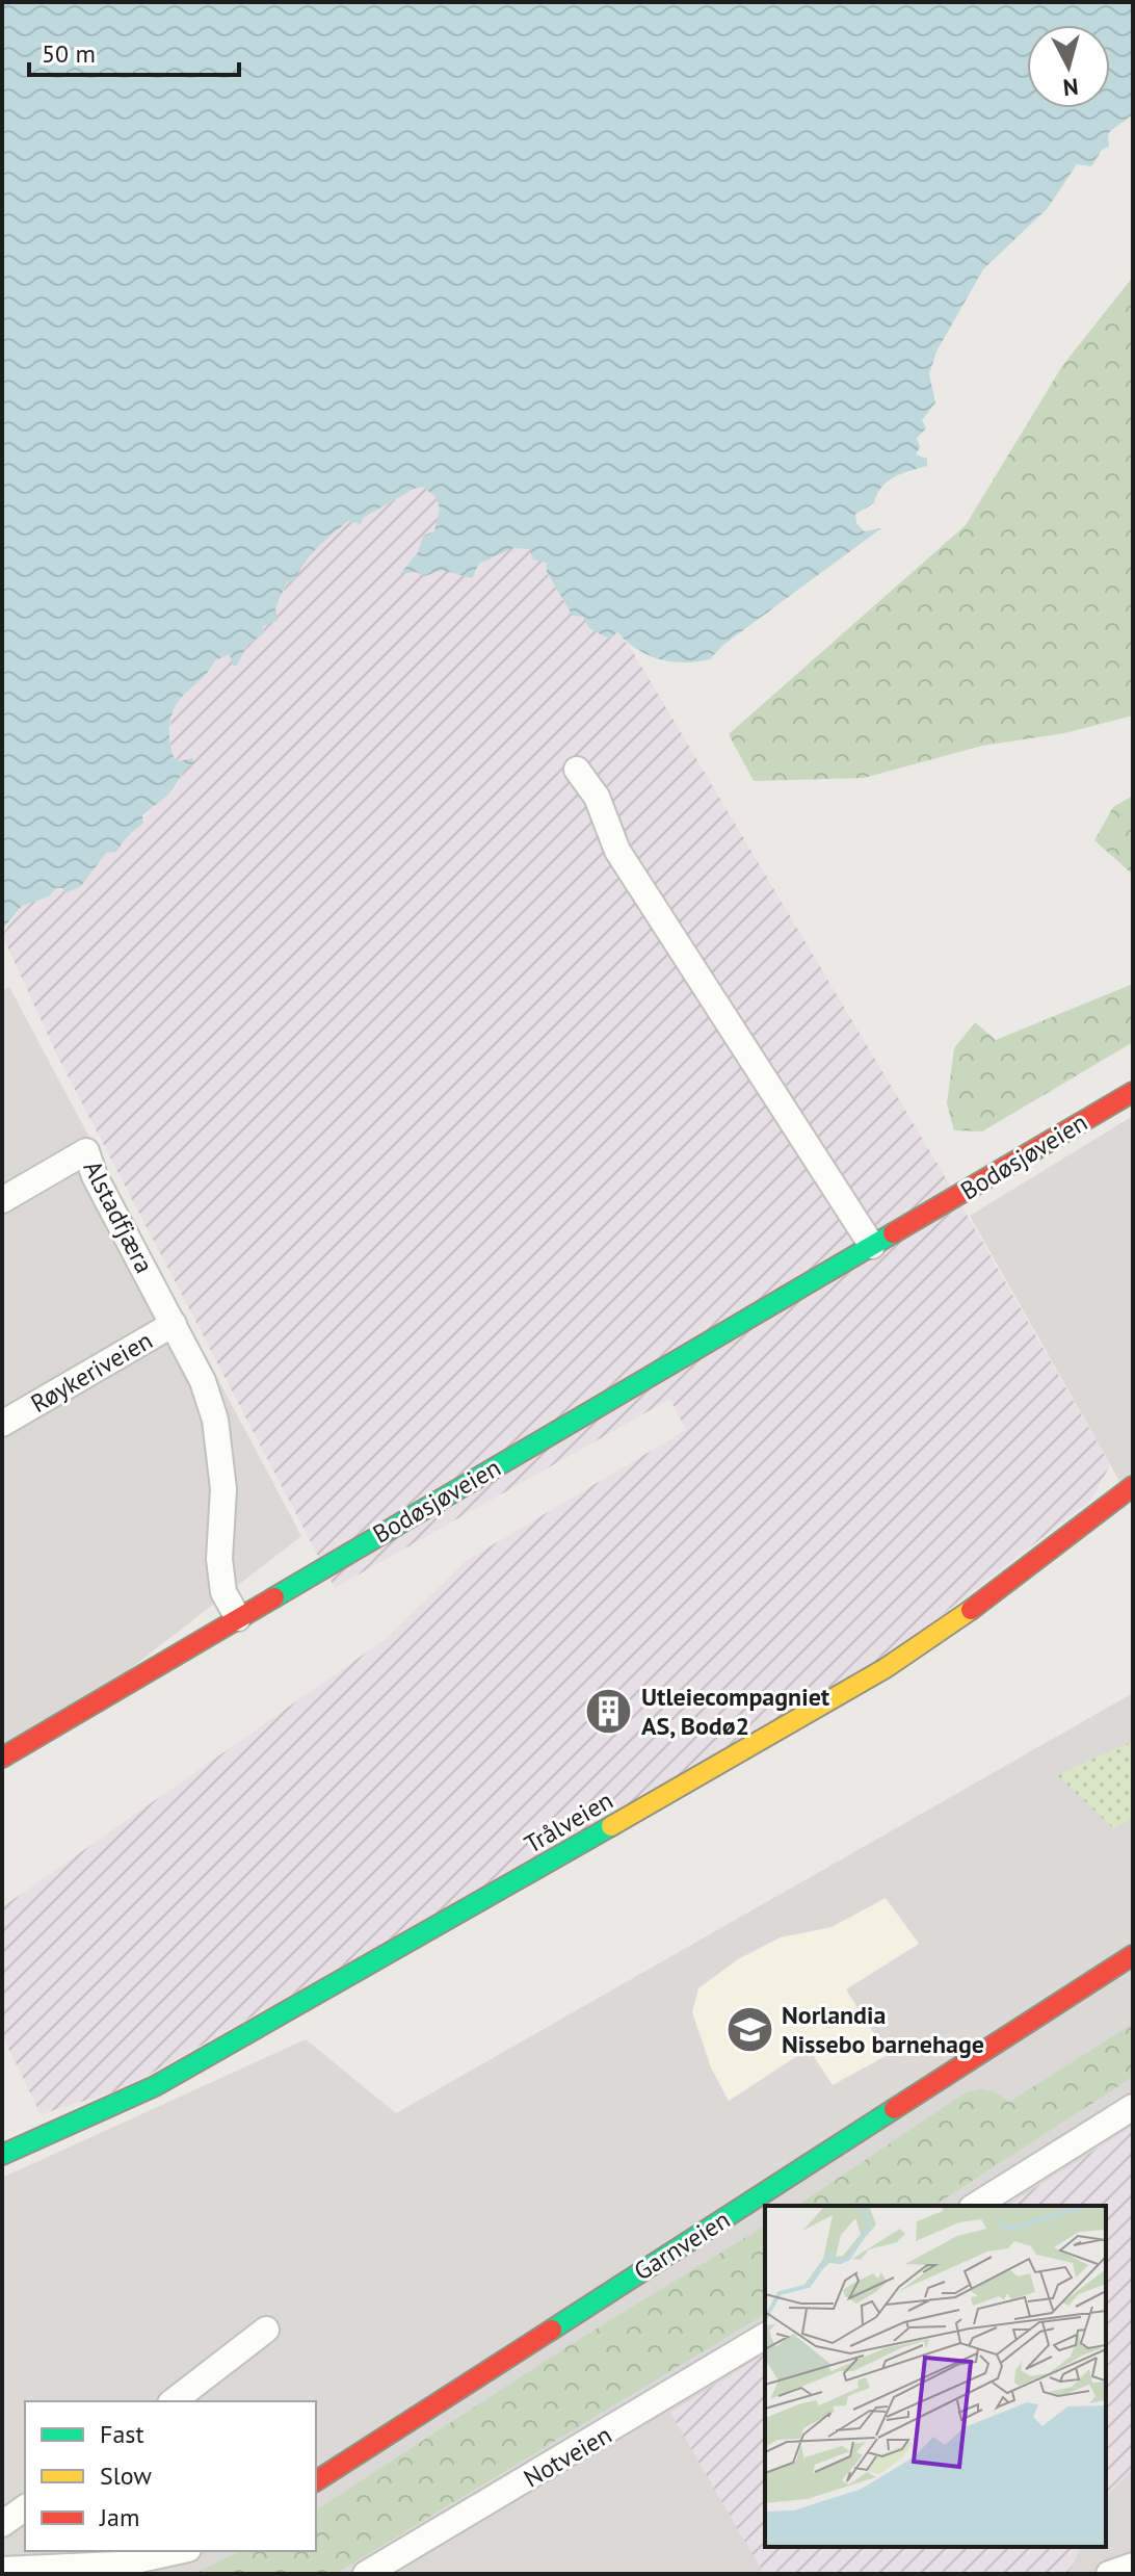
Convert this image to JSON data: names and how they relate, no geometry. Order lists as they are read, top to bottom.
{
  "streets": {
    "street": [
      "Bodøsjøveien",
      "Alstadfjæra",
      "Røykeriveien",
      "Trålveien",
      "Garnveien",
      "Notveien"
    ]
  },
  "crossings": [
    ["Bodøsjøveien", "Røykeriveien"],
    ["Alstadfjæra", "Røykeriveien"]
  ],
  "places": {
    "building": ["Utleiecompagniet AS, Bodø2"],
    "school or university": ["Norlandia Nissebo barnehage"]
  },
  "legend": ["Fast", "Slow", "Jam"],
  "scale_bar": "50 m",
  "north": "bottom"
}
